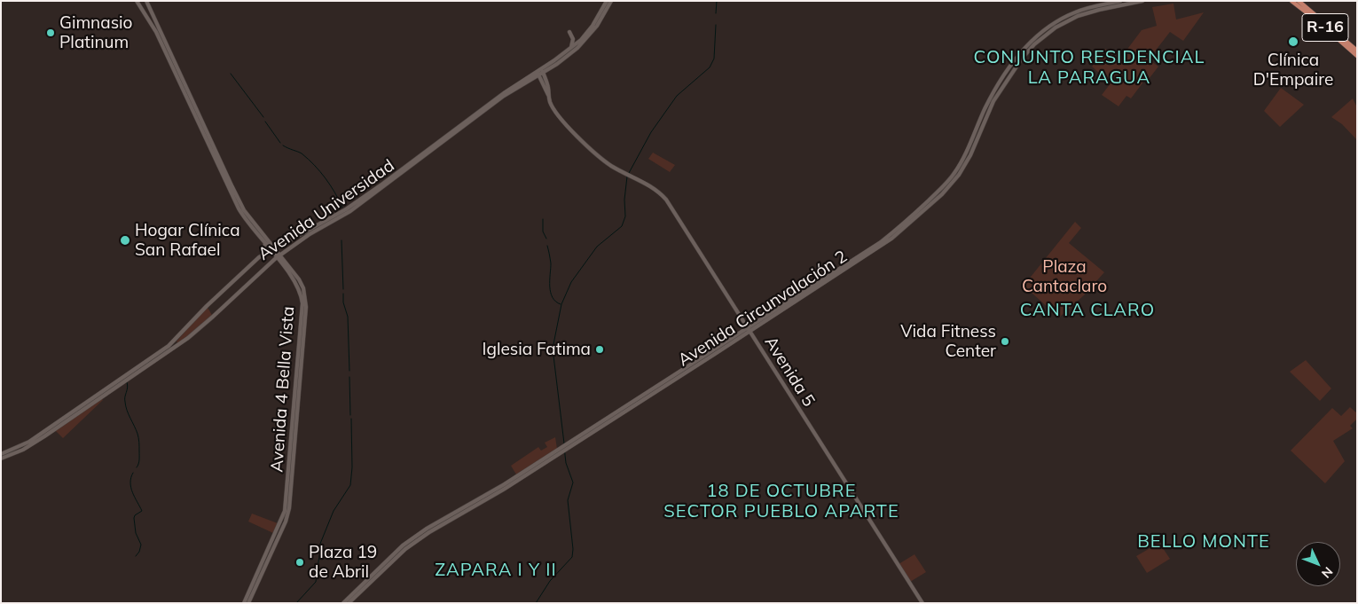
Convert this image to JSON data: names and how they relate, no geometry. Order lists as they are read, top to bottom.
{
  "streets": {
    "main road": ["R-16"],
    "street": [
      "Avenida Universidad",
      "Avenida Circunvalación 2",
      "Avenida 5",
      "Avenida 4 Bella Vista"
    ]
  },
  "crossings": [
    ["Avenida Universidad", "Avenida 5"],
    ["Avenida Universidad", "Avenida 4 Bella Vista"],
    ["Avenida Circunvalación 2", "Avenida 5"]
  ],
  "districts": [
    "CONJUNTO RESIDENCIAL LA PARAGUA",
    "CANTA CLARO",
    "18 DE OCTUBRE SECTOR PUEBLO APARTE",
    "BELLO MONTE",
    "ZAPARA I Y II"
  ],
  "parks": ["Plaza Cantaclaro"],
  "places": [
    "Gimnasio Platinum",
    "Clínica D'Empaire",
    "Hogar Clínica San Rafael",
    "Vida Fitness Center",
    "Iglesia Fatima",
    "Plaza 19 de Abril"
  ],
  "north": "bottom right"
}
